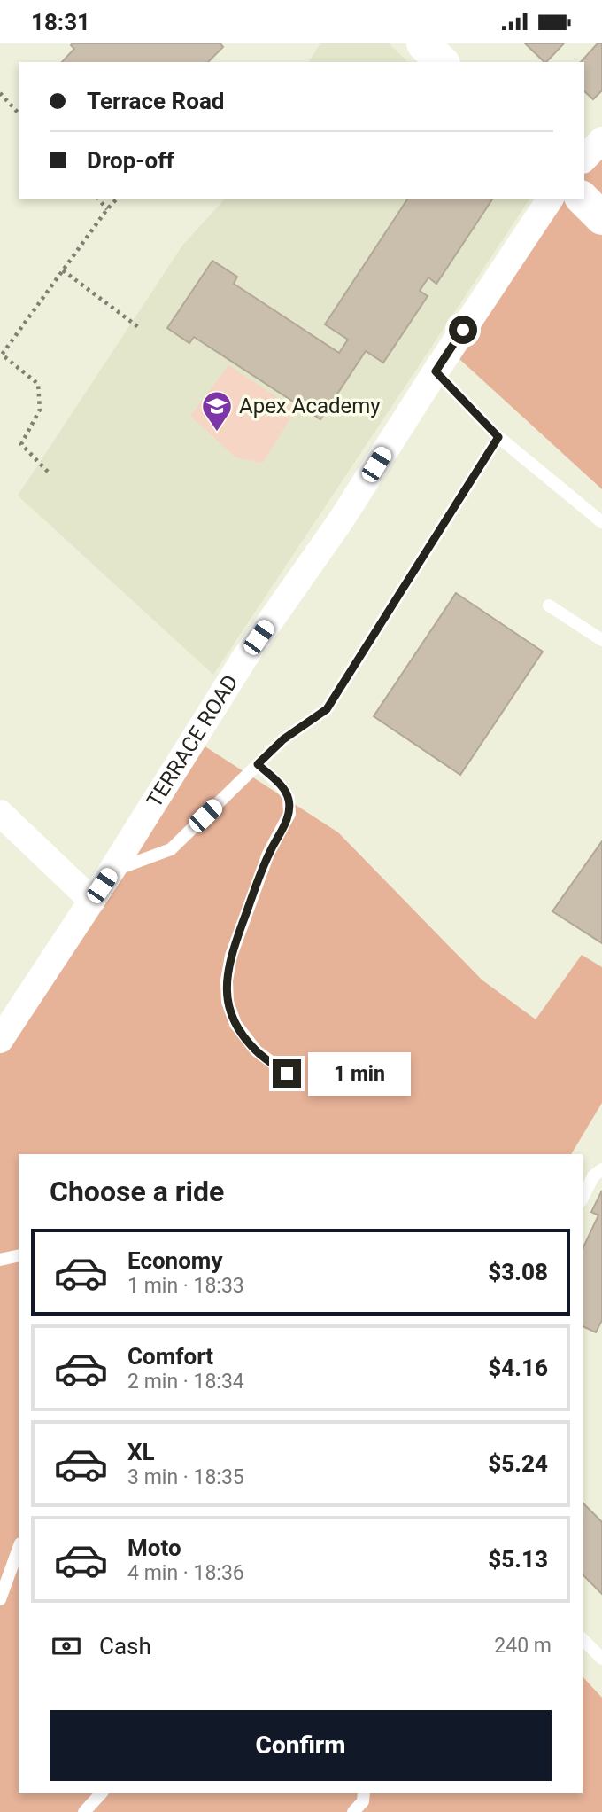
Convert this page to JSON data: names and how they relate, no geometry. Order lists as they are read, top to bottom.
{
  "streets": {
    "street": ["TERRACE ROAD"]
  },
  "places": {
    "school or university": ["Apex Academy"]
  },
  "page": {
    "status": "18:31",
    "banner": ["Terrace Road", "Drop-off"],
    "bubble": "1 min",
    "heading": "Choose a ride",
    "list": [
      {
        "name": "Economy",
        "note": "1 min · 18:33",
        "value": "$3.08"
      },
      {
        "name": "Comfort",
        "note": "2 min · 18:34",
        "value": "$4.16"
      },
      {
        "name": "XL",
        "note": "3 min · 18:35",
        "value": "$5.24"
      },
      {
        "name": "Moto",
        "note": "4 min · 18:36",
        "value": "$5.13"
      }
    ],
    "pay": ["Cash", "240 m"],
    "buttons": "Confirm"
  }
}
